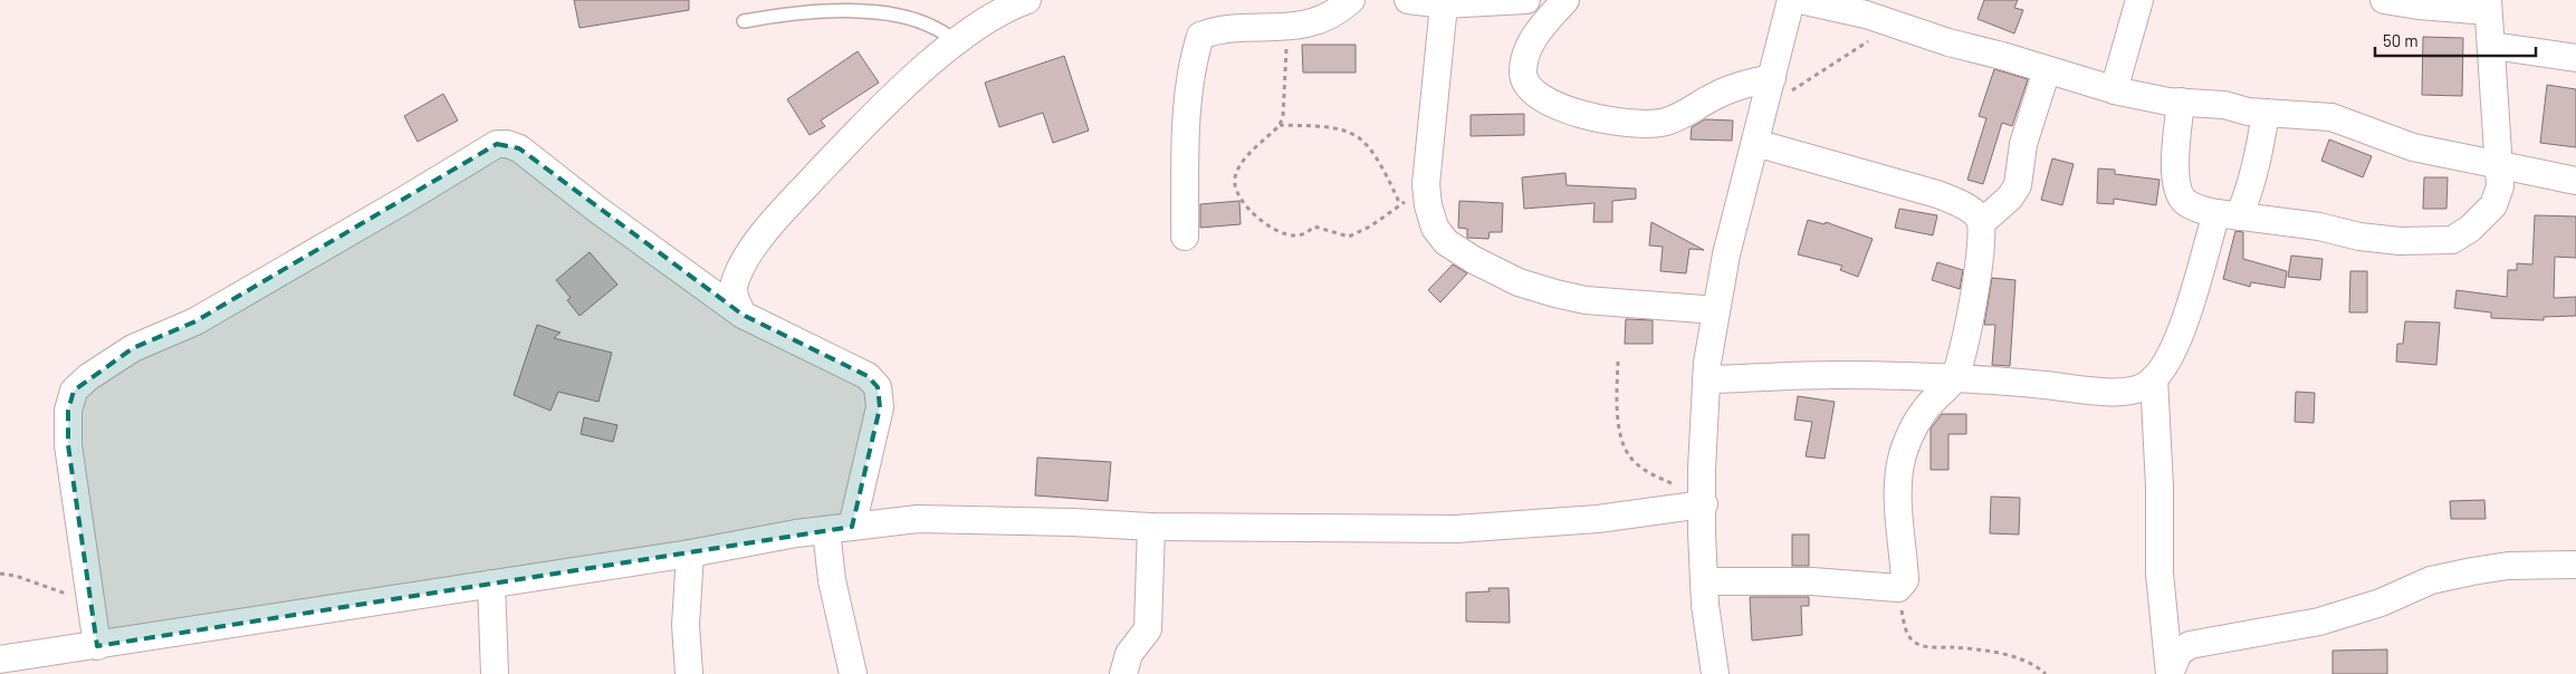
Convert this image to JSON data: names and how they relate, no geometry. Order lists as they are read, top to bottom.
{
  "scale_bar": "50 m"
}
